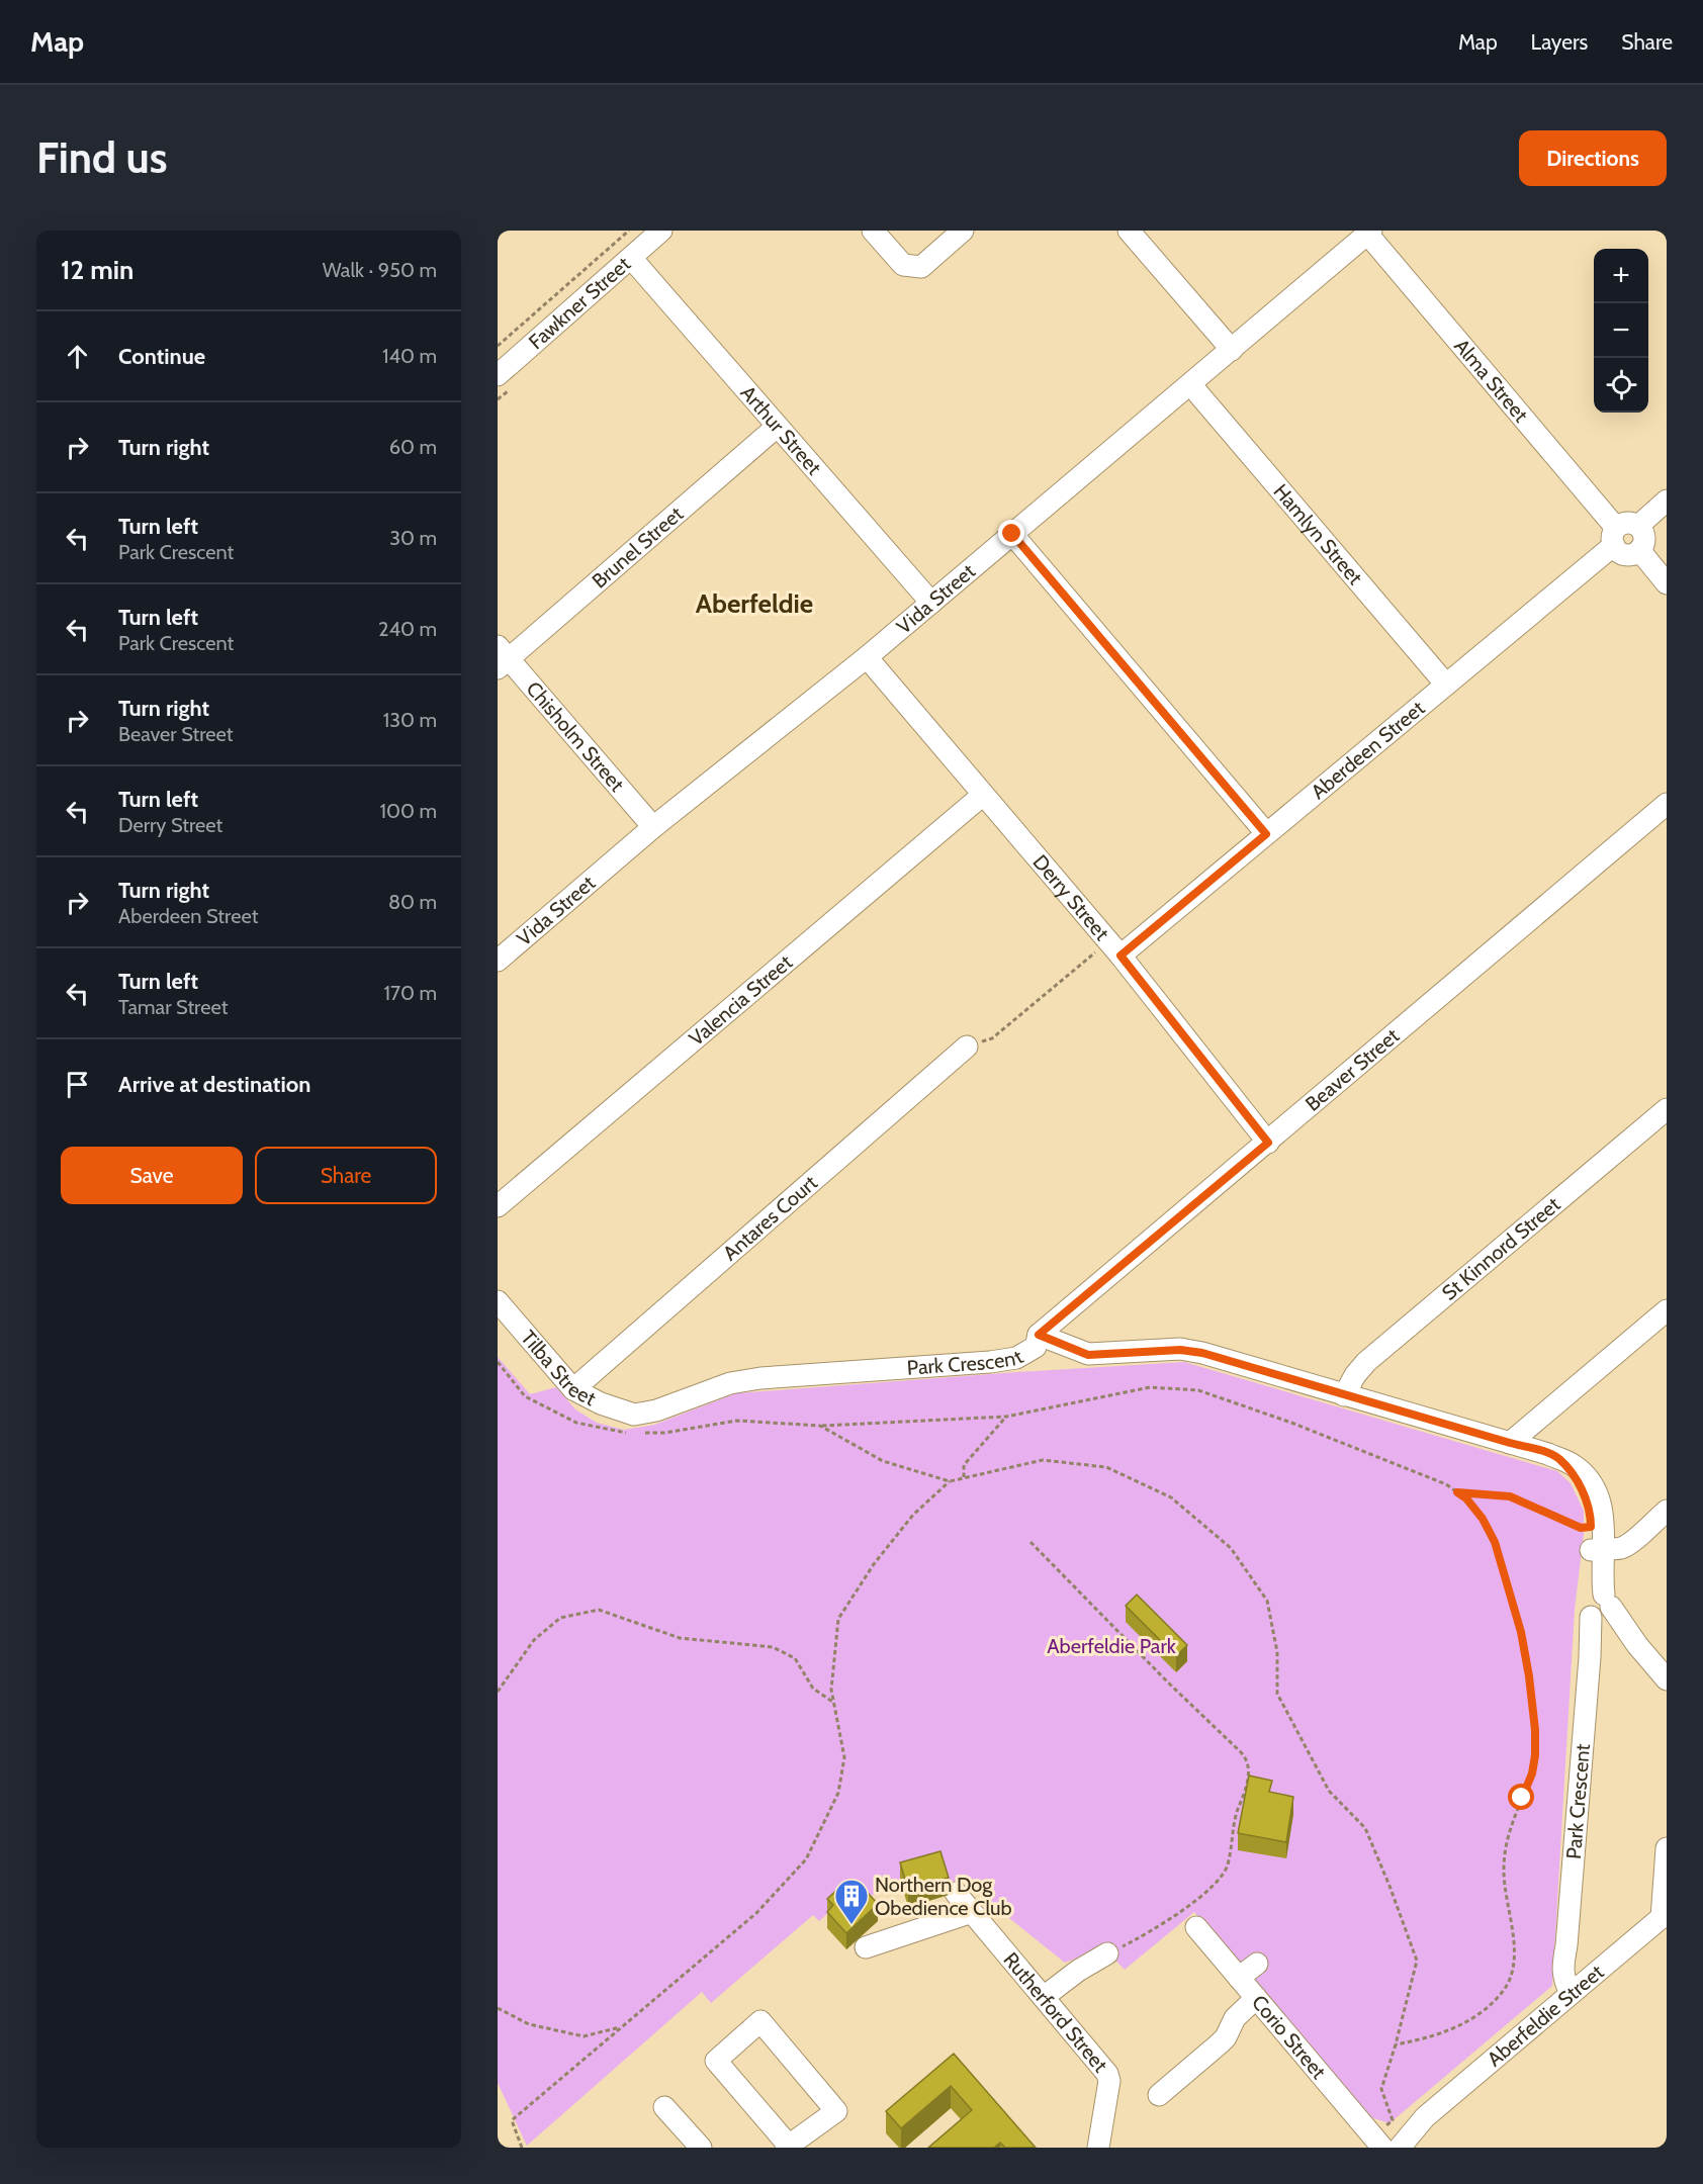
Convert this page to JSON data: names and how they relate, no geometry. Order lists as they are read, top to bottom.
{
  "streets": {
    "street": [
      "Fawkner Street",
      "Alma Street",
      "Arthur Street",
      "Hamlyn Street",
      "Brunel Street",
      "Vida Street",
      "Chisholm Street",
      "Aberdeen Street",
      "Derry Street",
      "Valencia Street",
      "Beaver Street",
      "Antares Court",
      "St Kinnord Street",
      "Park Crescent",
      "Tilba Street",
      "Rutherford Street",
      "Aberfeldie Street",
      "Corio Street"
    ]
  },
  "crossings": [
    ["Fawkner Street", "Arthur Street"],
    ["Alma Street", "Vida Street"],
    ["Alma Street", "Aberdeen Street"],
    ["Arthur Street", "Brunel Street"],
    ["Arthur Street", "Vida Street"],
    ["Hamlyn Street", "Vida Street"],
    ["Hamlyn Street", "Aberdeen Street"],
    ["Brunel Street", "Chisholm Street"],
    ["Vida Street", "Chisholm Street"],
    ["Vida Street", "Derry Street"],
    ["Aberdeen Street", "Derry Street"],
    ["Derry Street", "Valencia Street"],
    ["Derry Street", "Beaver Street"],
    ["Beaver Street", "Park Crescent"],
    ["Antares Court", "Tilba Street"],
    ["St Kinnord Street", "Park Crescent"],
    ["Park Crescent", "Tilba Street"],
    ["Park Crescent", "Aberfeldie Street"],
    ["Aberfeldie Street", "Corio Street"]
  ],
  "districts": ["Aberfeldie"],
  "parks": ["Aberfeldie Park"],
  "places": {
    "building": ["Northern Dog Obedience Club"]
  },
  "page": {
    "header": "Map",
    "nav": ["Map", "Layers", "Share"],
    "buttons": [
      "Directions",
      ["Save", "Share"]
    ],
    "title": "Find us",
    "heading": ["12 min", "Walk · 950 m"],
    "map_buttons": ["+", "−"],
    "list": [
      ["Continue", "140 m"],
      ["Turn right", "60 m"],
      ["Turn left", "Park Crescent", "30 m"],
      ["Turn left", "Park Crescent", "240 m"],
      ["Turn right", "Beaver Street", "130 m"],
      ["Turn left", "Derry Street", "100 m"],
      ["Turn right", "Aberdeen Street", "80 m"],
      ["Turn left", "Tamar Street", "170 m"],
      "Arrive at destination"
    ]
  }
}
